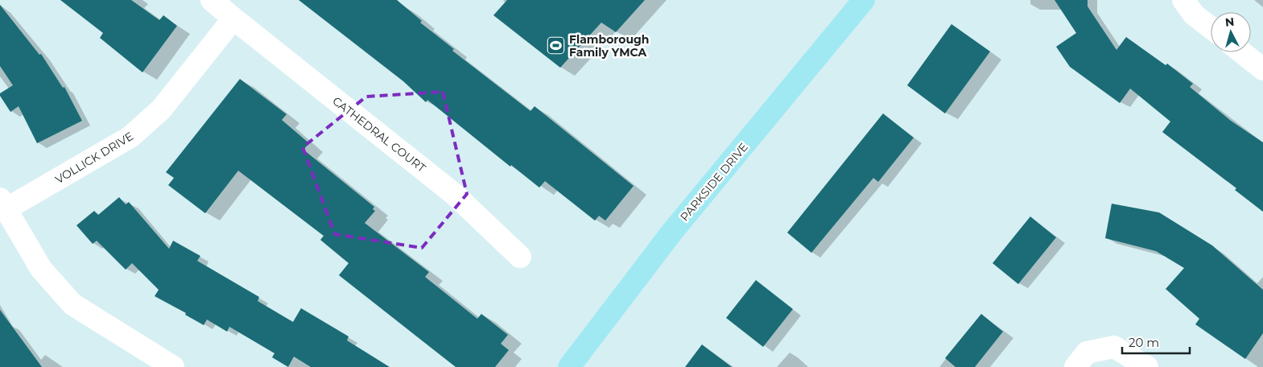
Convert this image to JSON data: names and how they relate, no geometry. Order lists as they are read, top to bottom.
{
  "streets": {
    "main road": ["PARKSIDE DRIVE"],
    "street": ["CATHEDRAL COURT", "VOLLICK DRIVE"]
  },
  "crossings": [
    ["CATHEDRAL COURT", "VOLLICK DRIVE"]
  ],
  "places": {
    "sports": ["Flamborough Family YMCA"]
  },
  "scale_bar": "20 m",
  "north": "top"
}
